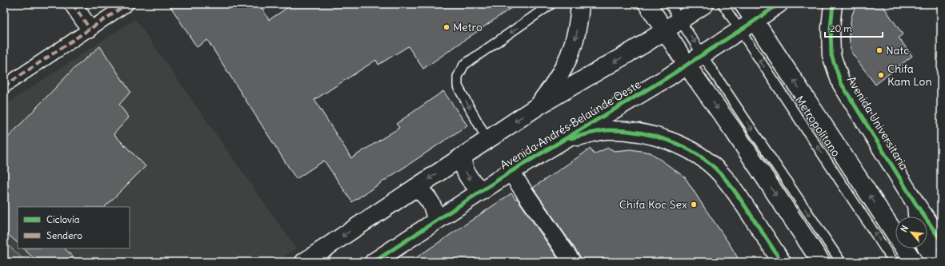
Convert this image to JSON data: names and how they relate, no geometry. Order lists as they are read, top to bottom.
{
  "streets": {
    "street": ["Avenida Universitaria", "Avenida Andrés Belaúnde Oeste"],
    "lane": ["Metropolitano"]
  },
  "crossings": [
    ["Avenida Andrés Belaúnde Oeste", "Metropolitano"]
  ],
  "places": [
    "Metro",
    "Natc",
    "Chifa Kam Lon",
    "Chifa Koc Sex"
  ],
  "legend": ["Ciclovía", "Sendero"],
  "scale_bar": "20 m",
  "north": "top left"
}
